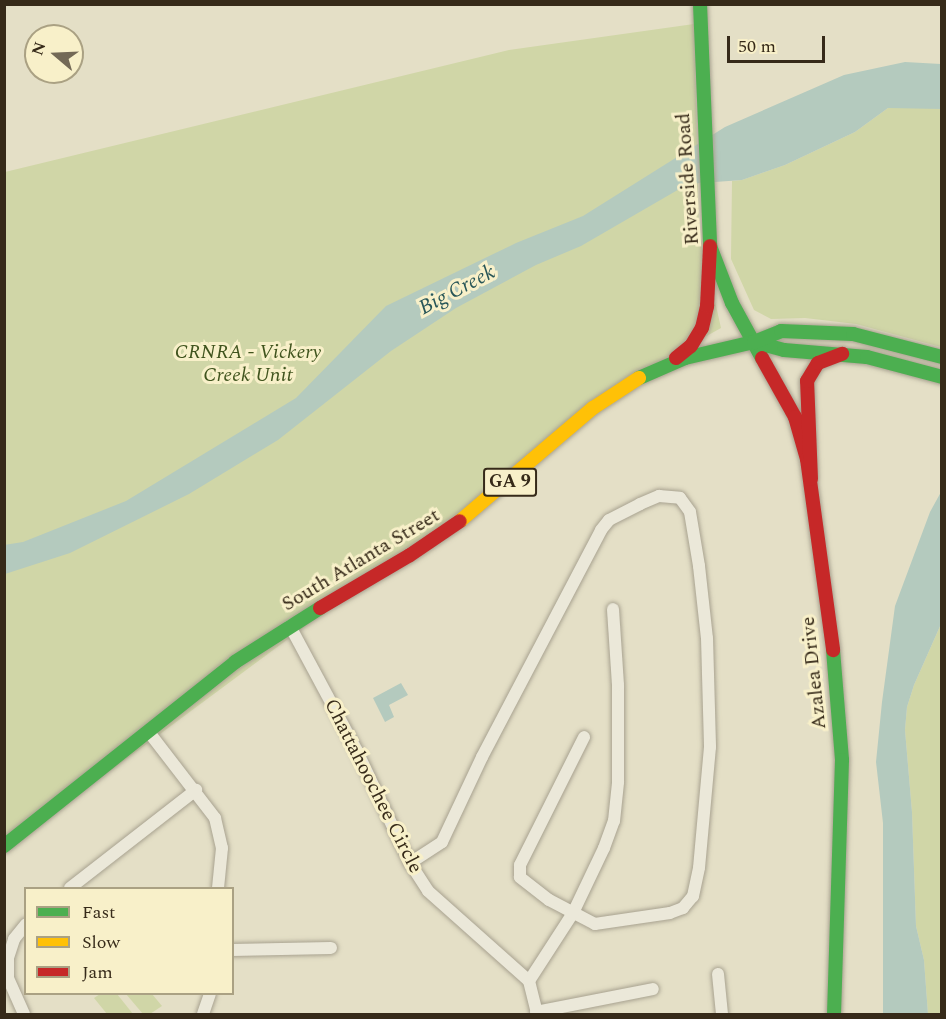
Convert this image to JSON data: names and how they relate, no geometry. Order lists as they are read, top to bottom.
{
  "streets": {
    "main road": [
      "Riverside Road",
      "GA 9",
      "South Atlanta Street",
      "Azalea Drive"
    ],
    "street": ["Chattahoochee Circle"]
  },
  "crossings": [
    ["Riverside Road", "South Atlanta Street"],
    ["Riverside Road", "Azalea Drive"],
    ["South Atlanta Street", "Azalea Drive"],
    ["South Atlanta Street", "Chattahoochee Circle"]
  ],
  "water": ["Big Creek"],
  "parks": ["CRNRA - Vickery Creek Unit"],
  "legend": ["Fast", "Slow", "Jam"],
  "scale_bar": "50 m",
  "north": "left"
}
